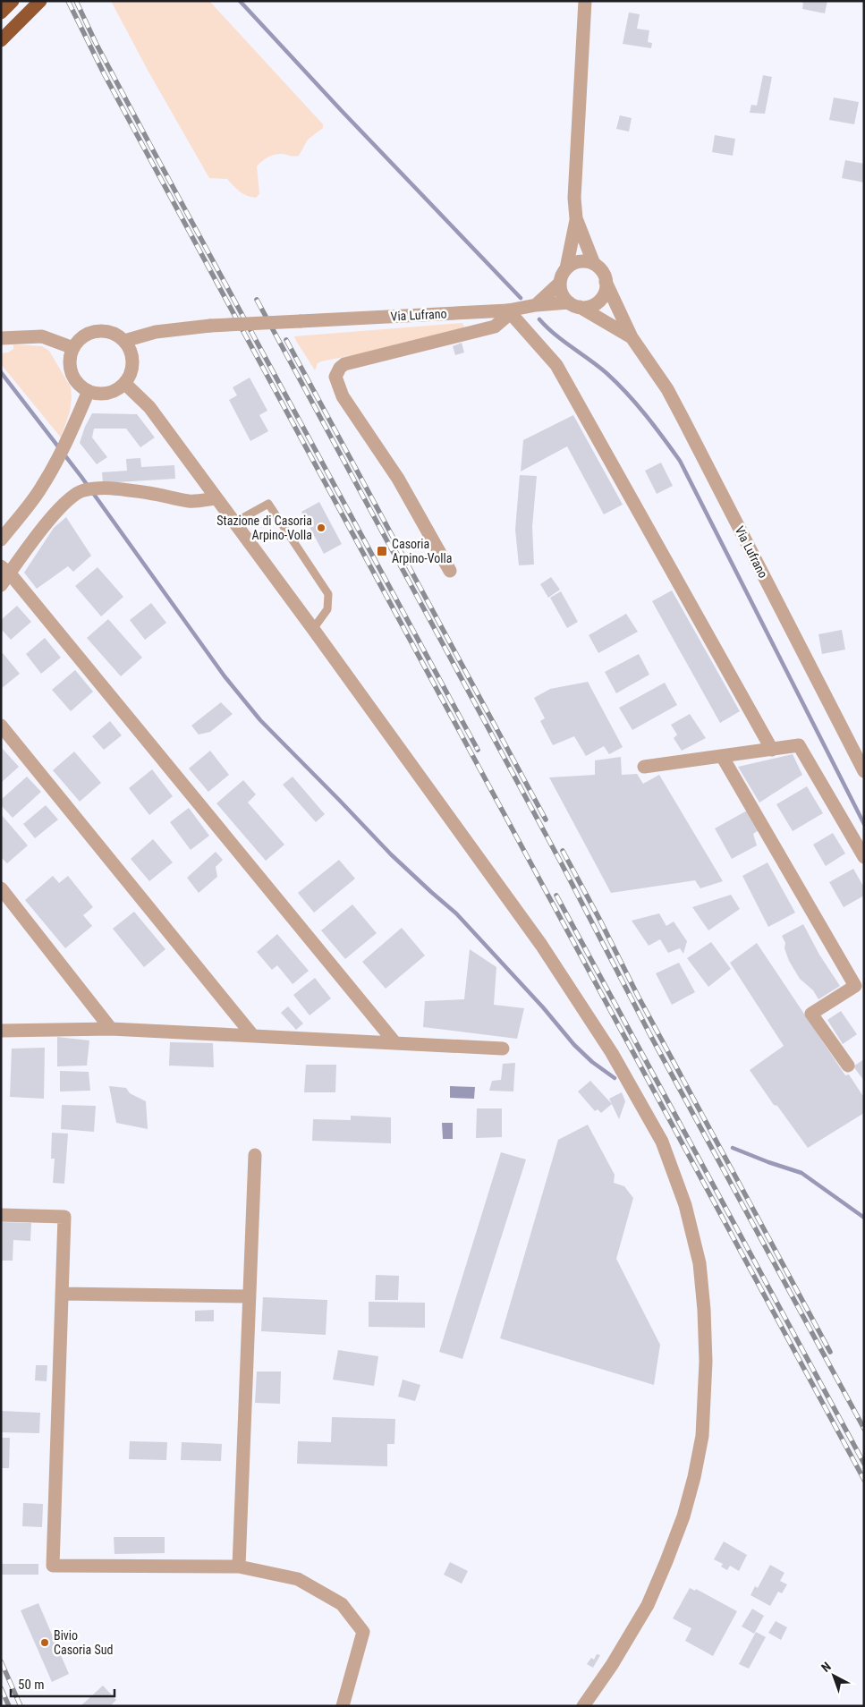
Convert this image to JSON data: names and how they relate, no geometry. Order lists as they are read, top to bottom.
{
  "streets": {
    "street": ["Via Lufrano"]
  },
  "places": {
    "other": ["Stazione di Casoria Arpino-Volla", "Bivio Casoria Sud"],
    "transit": ["Casoria Arpino-Volla"]
  },
  "scale_bar": "50 m",
  "north": "top left"
}
